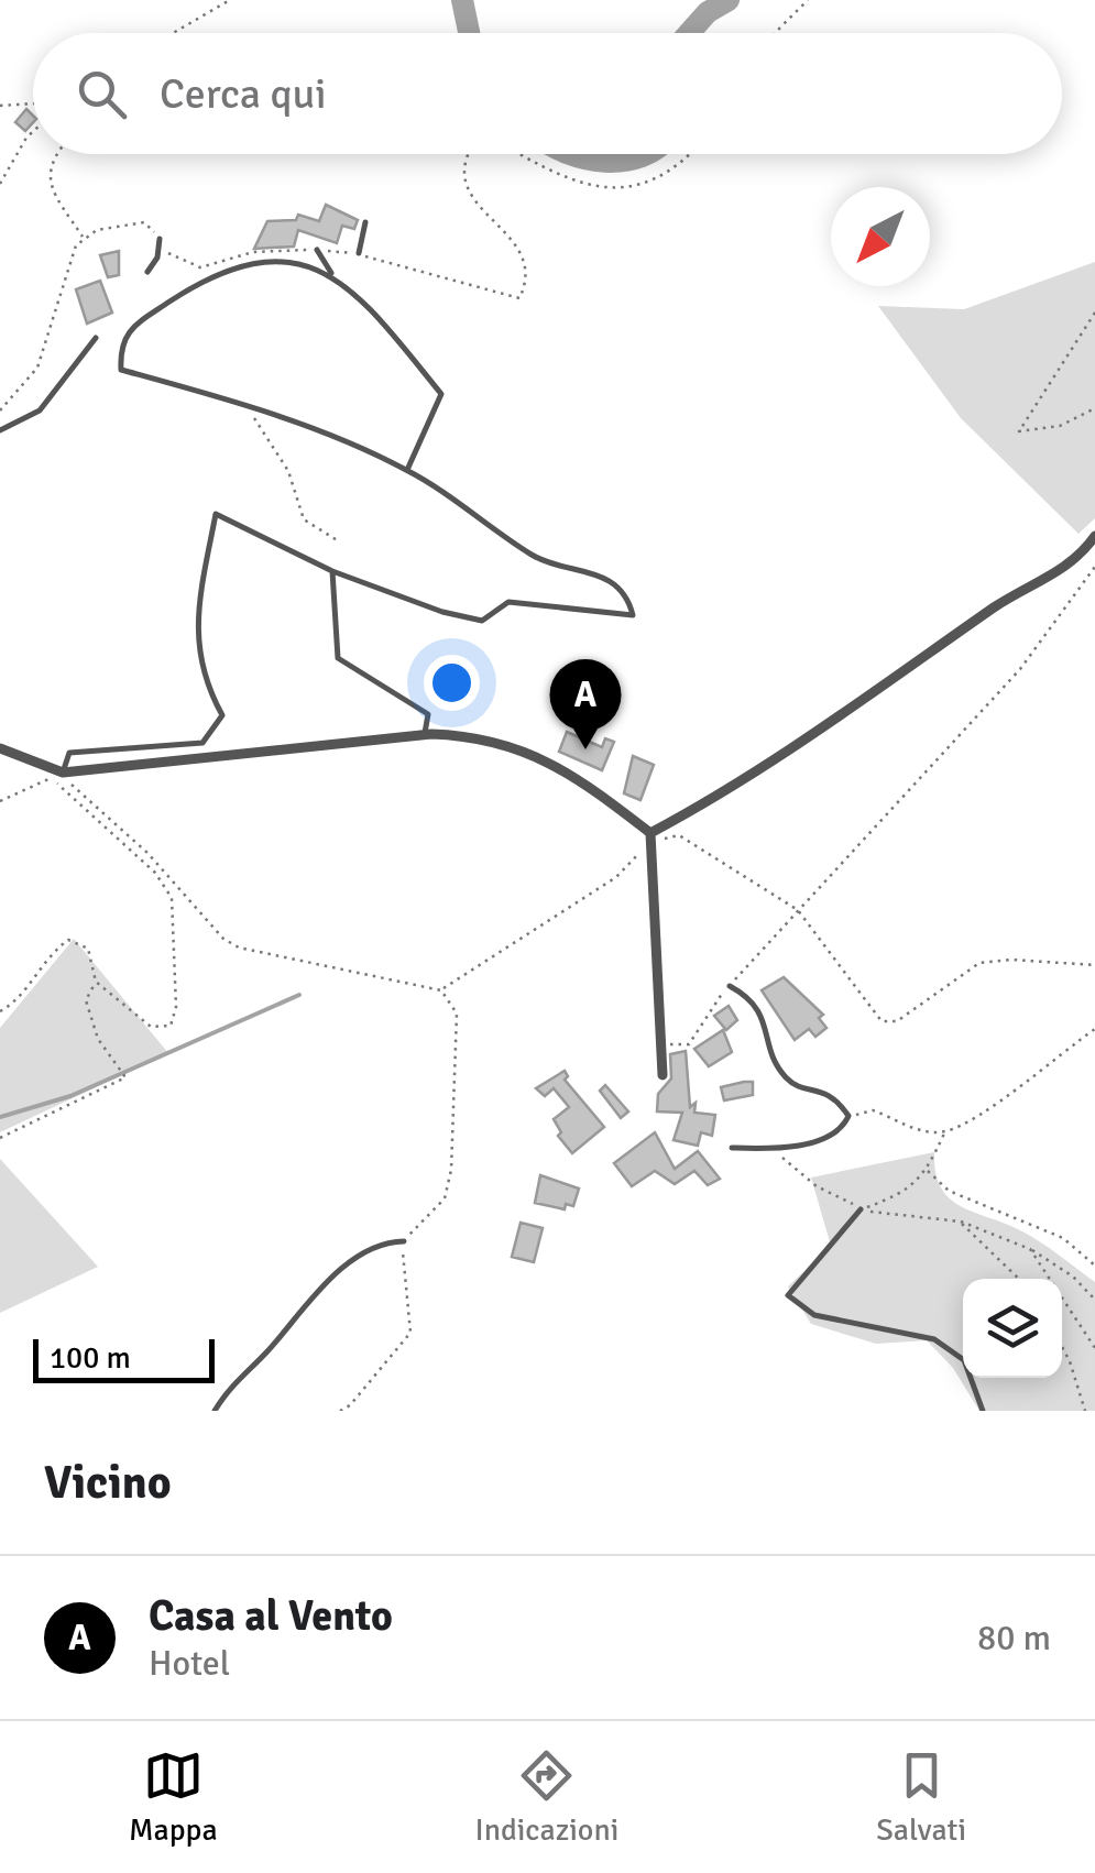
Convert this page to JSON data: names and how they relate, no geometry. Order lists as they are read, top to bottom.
{
  "scale_bar": "100 m",
  "north": "bottom left",
  "page": {
    "search": "Cerca qui",
    "pins": "A",
    "scale": "100 m",
    "heading": "Vicino",
    "list": [
      {
        "mark": "A",
        "name": "Casa al Vento",
        "note": "Hotel",
        "value": "80 m"
      }
    ],
    "nav": ["Mappa", "Indicazioni", "Salvati"]
  }
}
